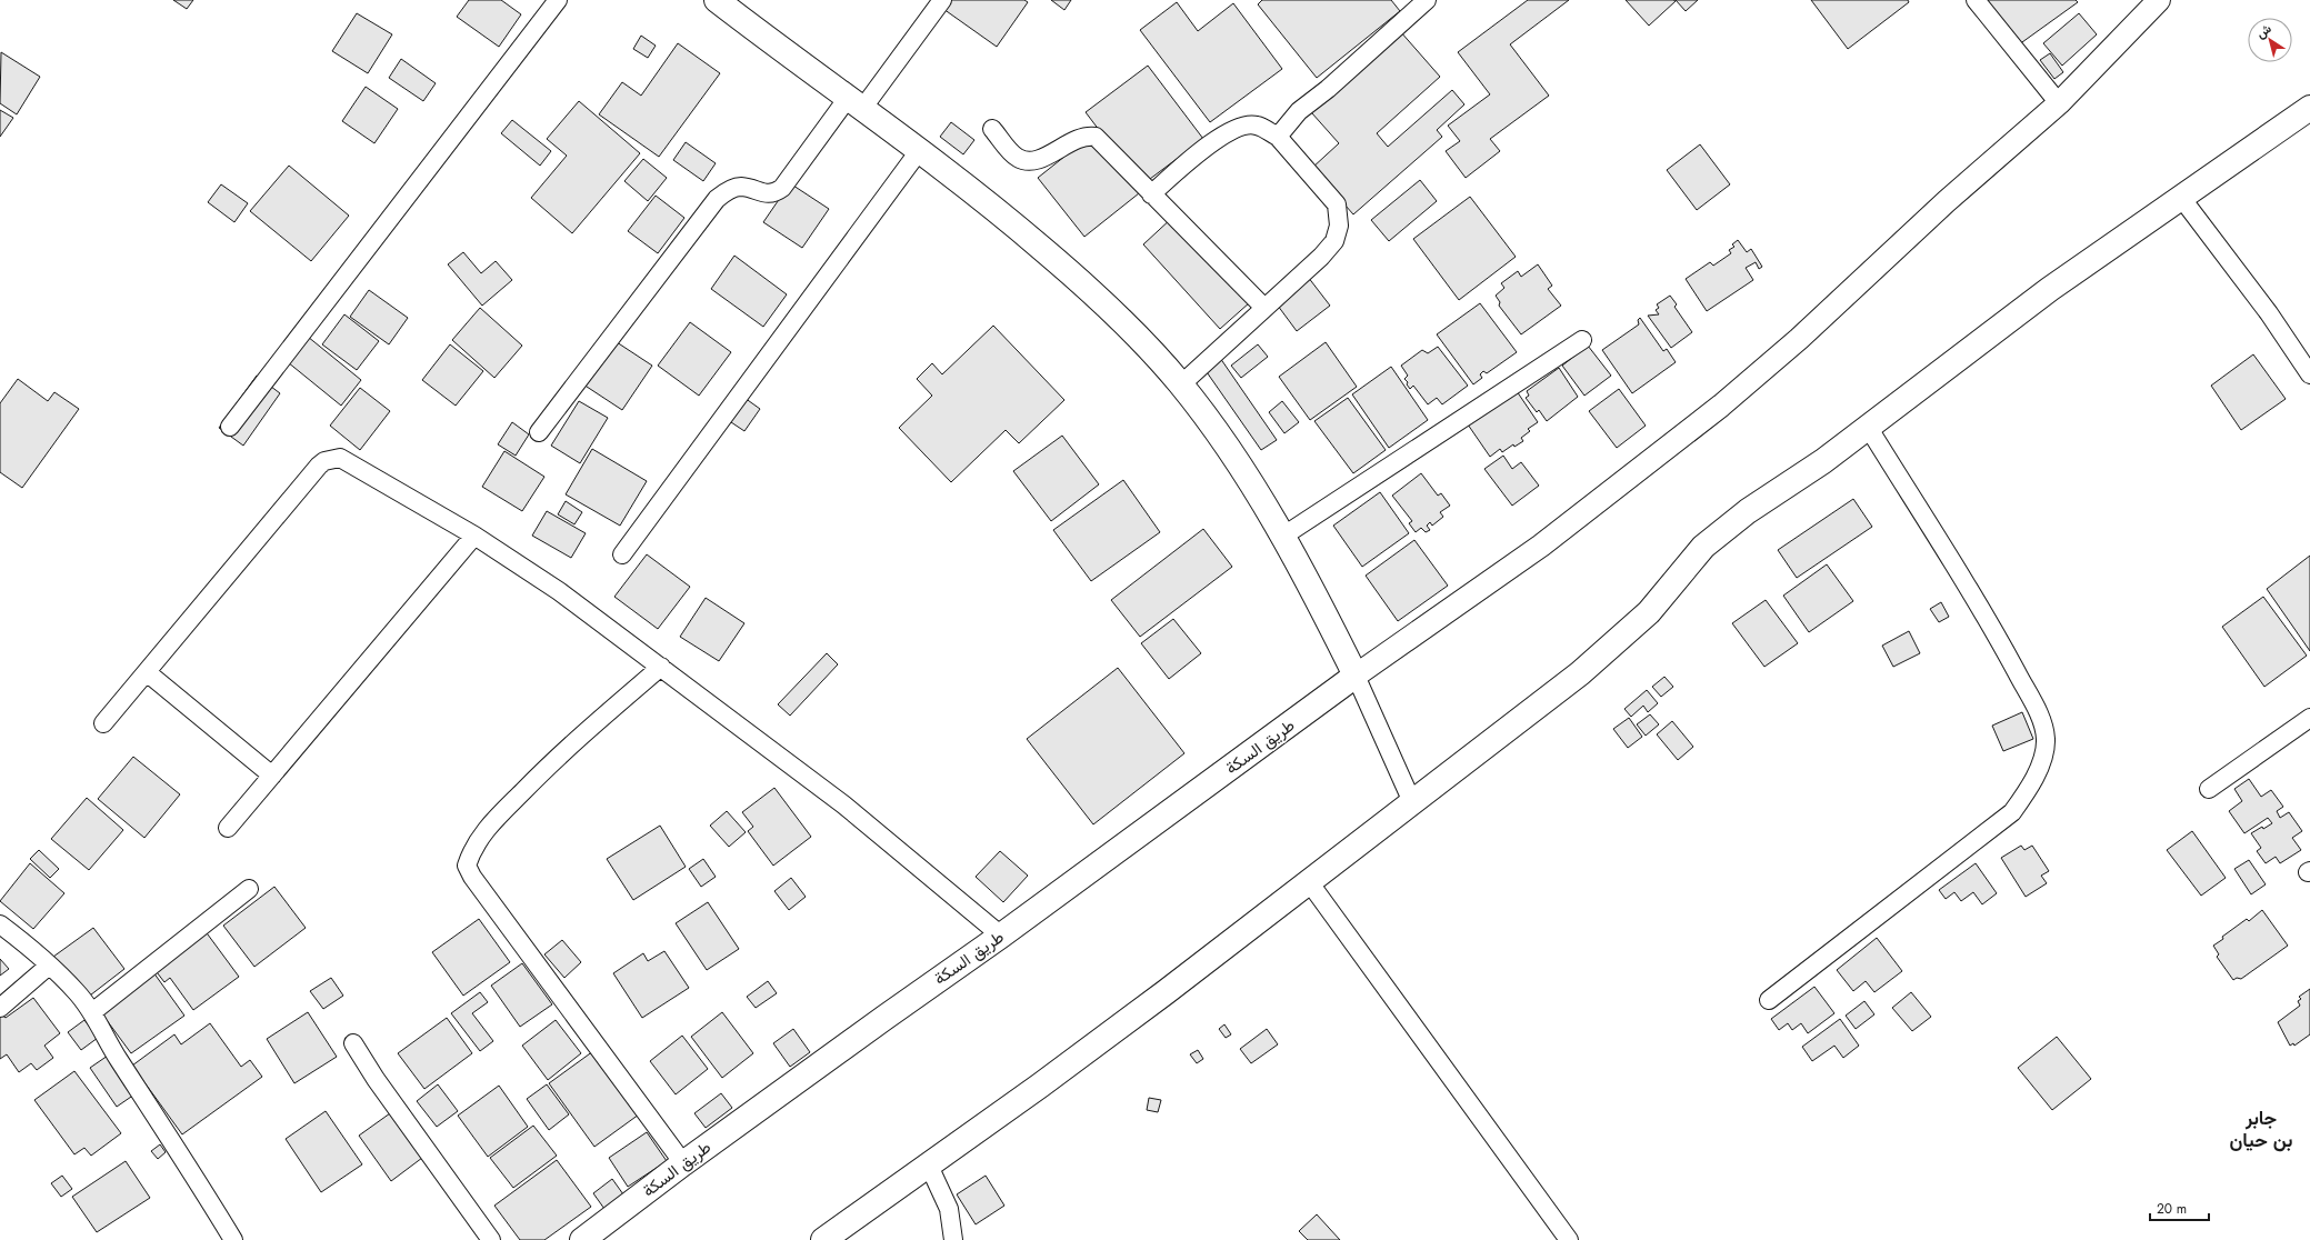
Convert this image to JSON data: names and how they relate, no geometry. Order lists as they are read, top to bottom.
{
  "streets": {
    "main road": ["طريق السكة"]
  },
  "districts": ["جابر بن حيان"],
  "scale_bar": "20 m",
  "north": "top left"
}
